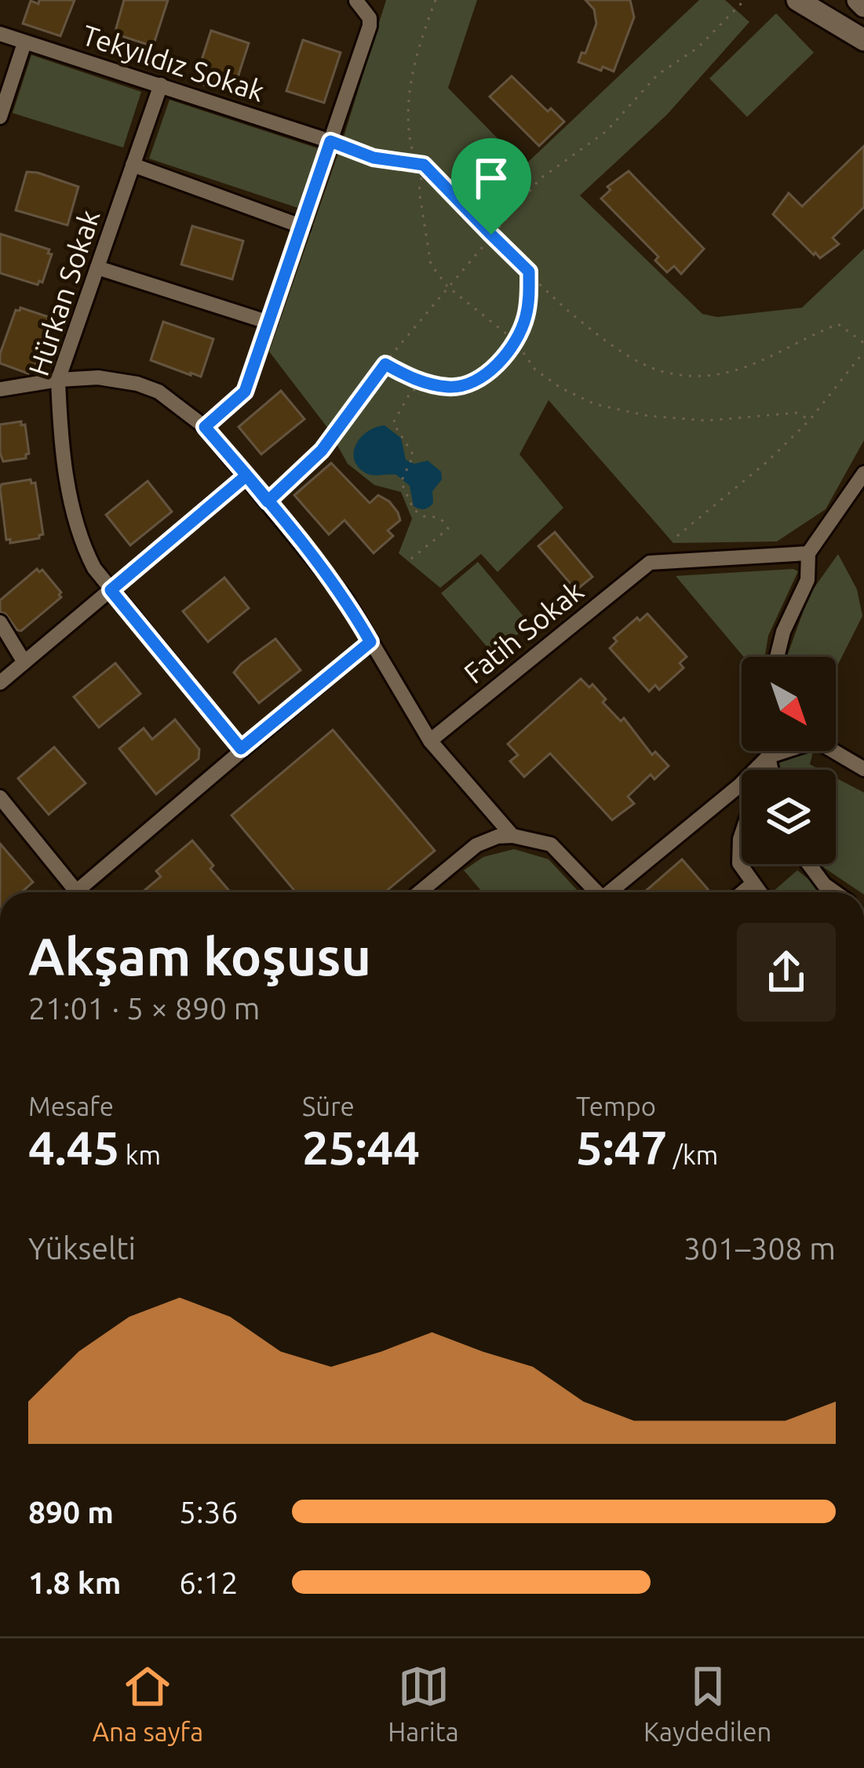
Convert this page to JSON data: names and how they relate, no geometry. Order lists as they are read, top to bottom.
{
  "streets": {
    "street": ["Tekyıldız Sokak", "Hürkan Sokak", "Fatih Sokak"]
  },
  "crossings": [
    ["Tekyıldız Sokak", "Hürkan Sokak"]
  ],
  "north": "bottom right",
  "page": {
    "heading": ["Akşam koşusu", "21:01 · 5 × 890 m"],
    "stats": [
      ["Mesafe", "4.45 km"],
      ["Süre", "25:44"],
      ["Tempo", "5:47 /km"]
    ],
    "chart": ["Yükselti", "301–308 m"],
    "list": [
      {
        "name": "890 m",
        "note": "5:36"
      },
      {
        "name": "1.8 km",
        "note": "6:12"
      }
    ],
    "tabs": ["Ana sayfa", "Harita", "Kaydedilen"]
  }
}
